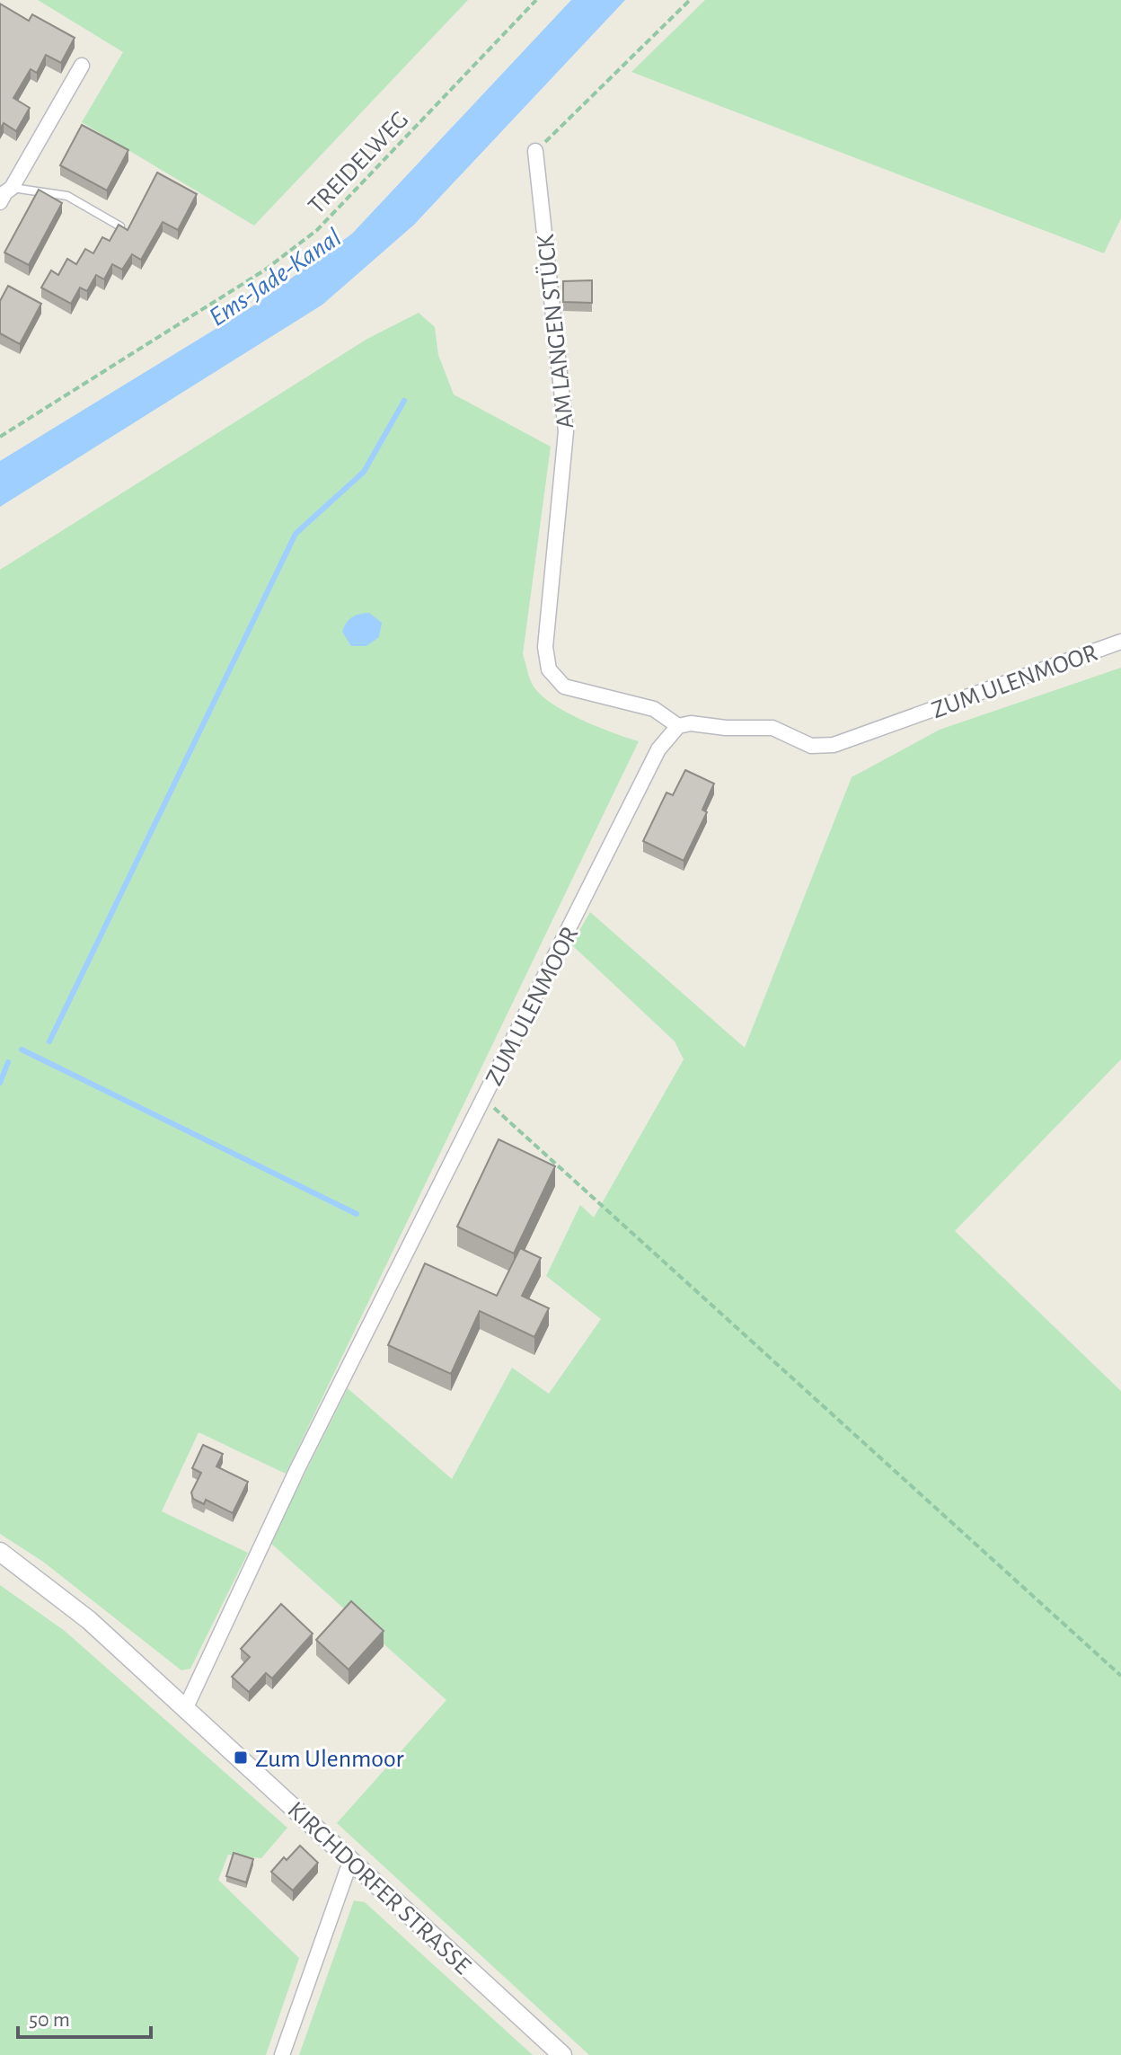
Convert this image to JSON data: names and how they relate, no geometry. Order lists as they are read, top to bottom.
{
  "streets": {
    "street": ["AM LANGEN STÜCK", "ZUM ULENMOOR", "KIRCHDORFER STRASSE"],
    "path": ["TREIDELWEG"]
  },
  "crossings": [
    ["AM LANGEN STÜCK", "ZUM ULENMOOR"],
    ["ZUM ULENMOOR", "KIRCHDORFER STRASSE"]
  ],
  "water": ["Ems-Jade-Kanal"],
  "places": {
    "transit": ["Zum Ulenmoor"]
  },
  "scale_bar": "50 m"
}
